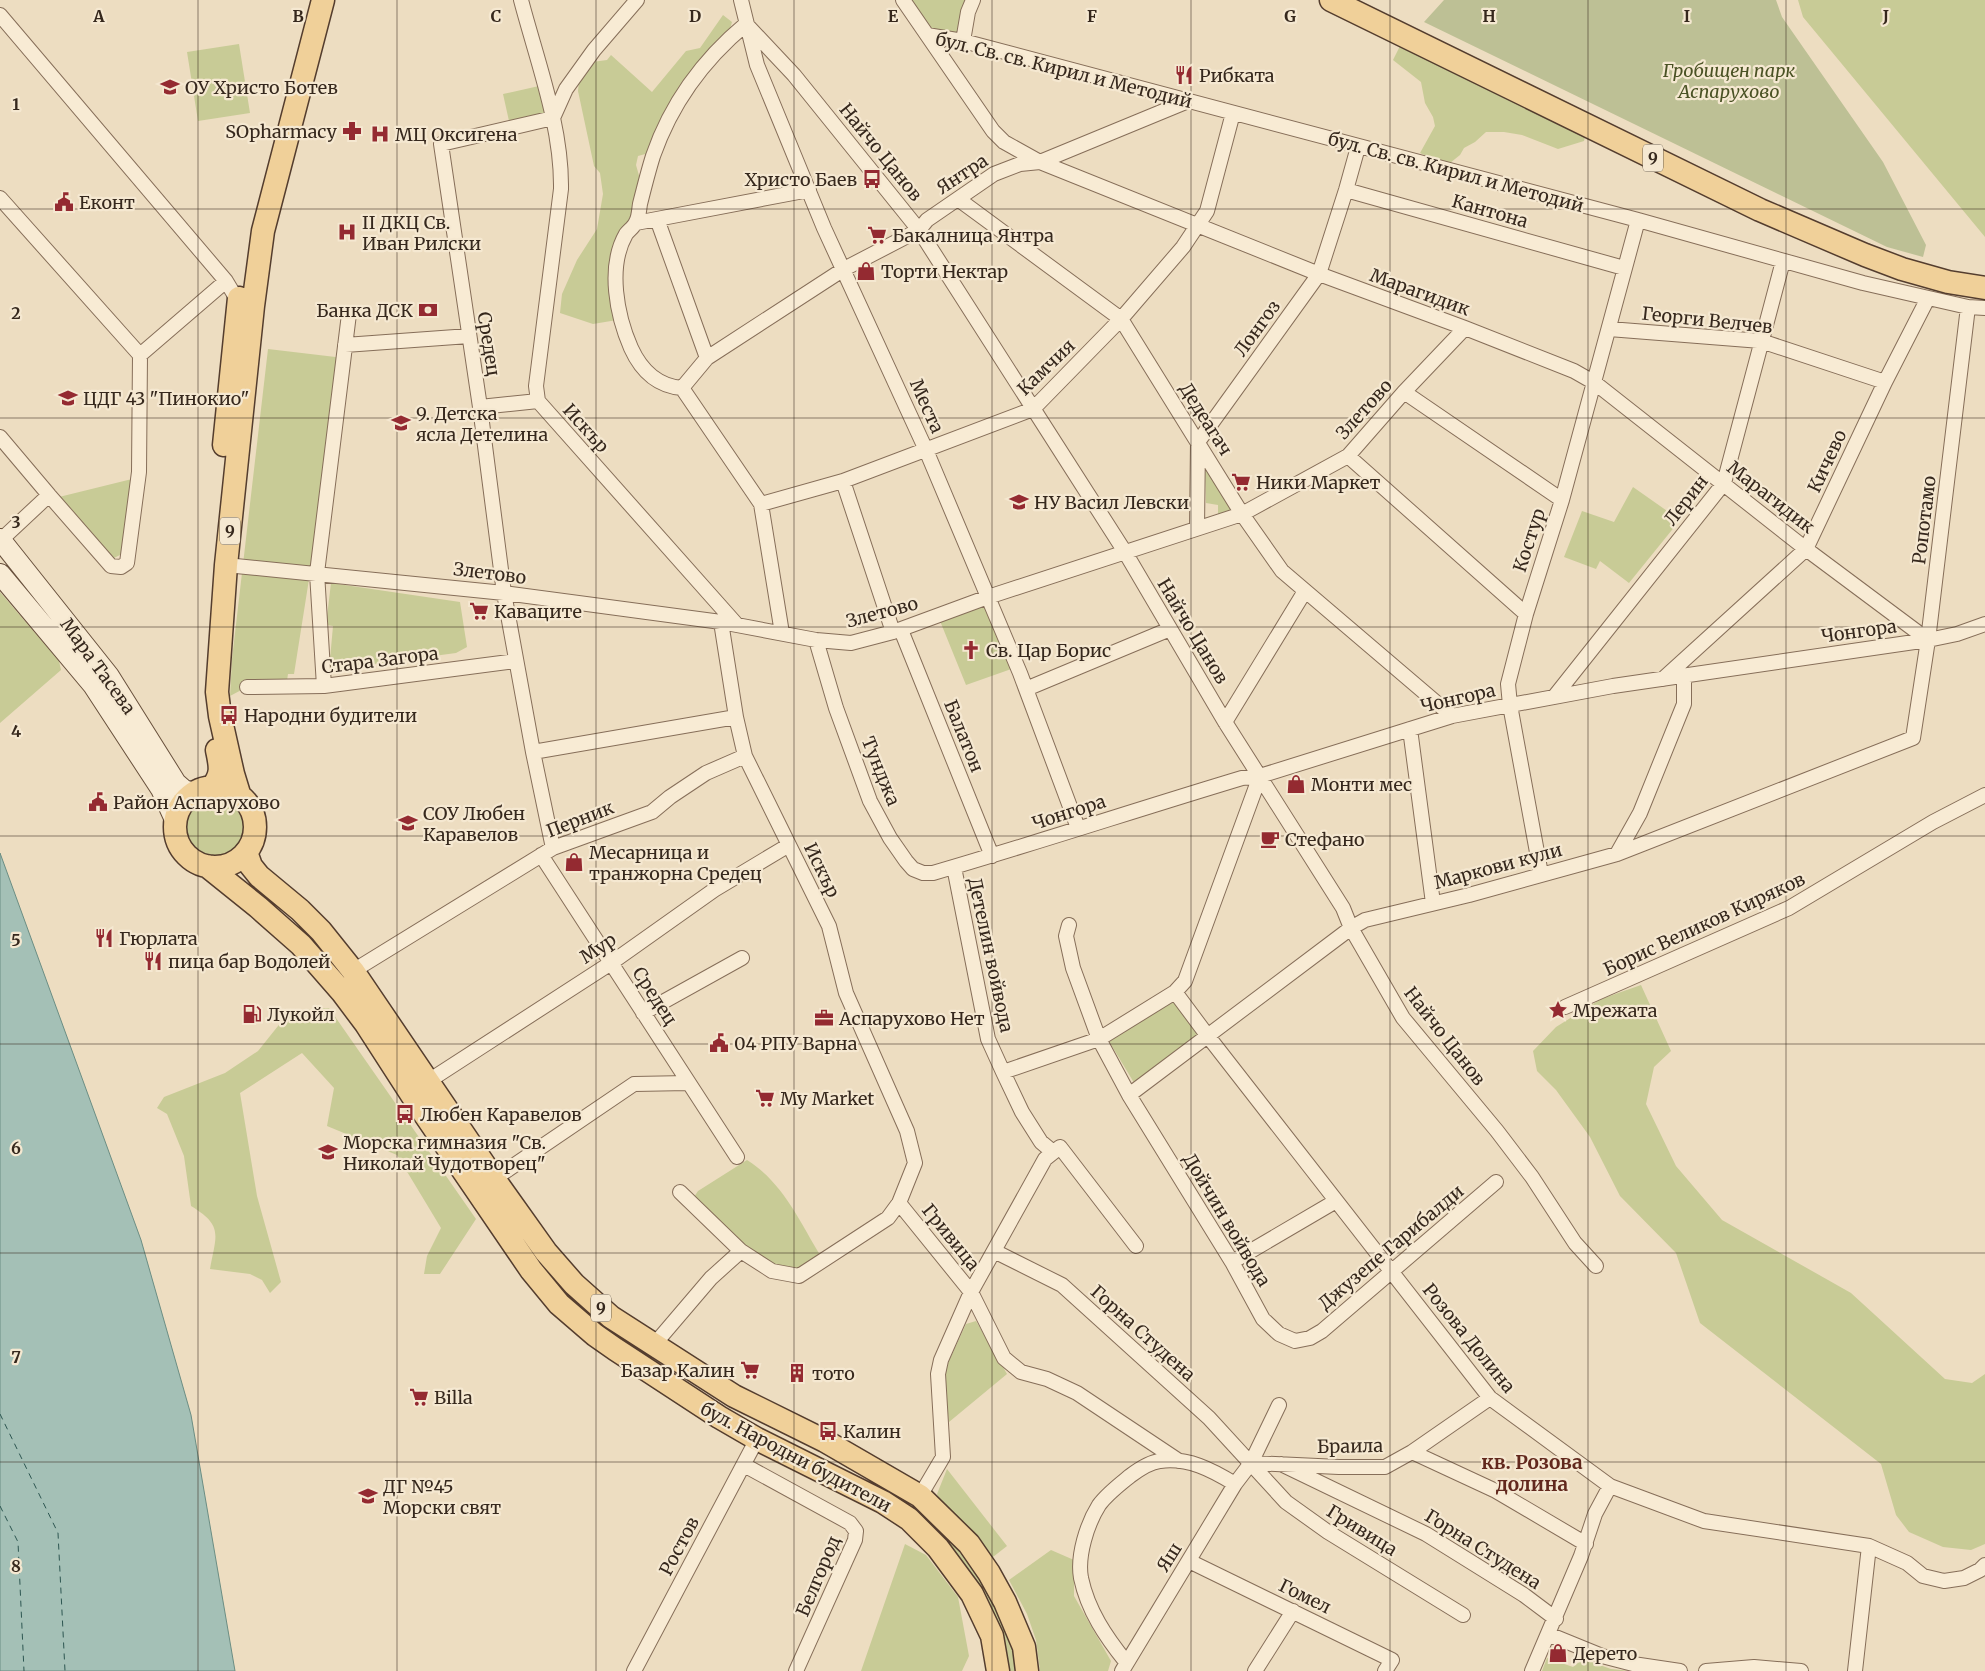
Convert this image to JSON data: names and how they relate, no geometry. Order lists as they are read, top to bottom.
{
  "streets": {
    "main road": ["9", "Мара Тасева", "бул. Народни будители"],
    "street": [
      "бул. Св. св. Кирил и Методий",
      "Найчо Цанов",
      "Янтра",
      "Кантона",
      "Марагидик",
      "Георги Велчев",
      "Лонгоз",
      "Средец",
      "Камчия",
      "Места",
      "Злетово",
      "Дедеагач",
      "Искър",
      "Кичево",
      "Лерин",
      "Ропотамо",
      "Костур",
      "Чонгора",
      "Стара Загора",
      "Балатон",
      "Тунджа",
      "Перник",
      "Маркови кули",
      "Борис Великов Киряков",
      "Мур",
      "Детелин войвода",
      "Дойчин войвода",
      "Гривица",
      "Джузепе Гарибалди",
      "Горна Студена",
      "Розова Долина",
      "Браила",
      "Ростов",
      "Яш",
      "Белгород",
      "Гомел"
    ]
  },
  "crossings": [
    ["бул. Св. св. Кирил и Методий", "Янтра"],
    ["бул. Св. св. Кирил и Методий", "Марагидик"],
    ["бул. Св. св. Кирил и Методий", "Лонгоз"],
    ["бул. Св. св. Кирил и Методий", "Камчия"],
    ["бул. Св. св. Кирил и Методий", "Кичево"],
    ["бул. Св. св. Кирил и Методий", "Лерин"],
    ["бул. Св. св. Кирил и Методий", "Ропотамо"],
    ["бул. Св. св. Кирил и Методий", "Костур"],
    ["Найчо Цанов", "Янтра"],
    ["Найчо Цанов", "Камчия"],
    ["Найчо Цанов", "Места"],
    ["Найчо Цанов", "Злетово"],
    ["Найчо Цанов", "Чонгора"],
    ["Найчо Цанов", "Маркови кули"],
    ["9", "Злетово"],
    ["9", "Мара Тасева"],
    ["9", "бул. Народни будители"],
    ["Янтра", "Марагидик"],
    ["Янтра", "Места"],
    ["Янтра", "Дедеагач"],
    ["Кантона", "Лонгоз"],
    ["Кантона", "Костур"],
    ["Марагидик", "Лонгоз"],
    ["Марагидик", "Камчия"],
    ["Марагидик", "Злетово"],
    ["Марагидик", "Кичево"],
    ["Марагидик", "Лерин"],
    ["Марагидик", "Ропотамо"],
    ["Марагидик", "Костур"],
    ["Марагидик", "Чонгора"],
    ["Георги Велчев", "Кичево"],
    ["Георги Велчев", "Лерин"],
    ["Георги Велчев", "Костур"],
    ["Лонгоз", "Дедеагач"],
    ["Средец", "Злетово"],
    ["Средец", "Искър"],
    ["Средец", "Стара Загора"],
    ["Средец", "Перник"],
    ["Средец", "Мур"],
    ["Камчия", "Места"],
    ["Камчия", "Дедеагач"],
    ["Камчия", "Балатон"],
    ["Места", "Злетово"],
    ["Места", "Чонгора"],
    ["Злетово", "Дедеагач"],
    ["Злетово", "Искър"],
    ["Злетово", "Балатон"],
    ["Злетово", "Тунджа"],
    ["Дедеагач", "Чонгора"],
    ["Искър", "Перник"],
    ["Искър", "Мур"],
    ["Искър", "Гривица"],
    ["Кичево", "Чонгора"],
    ["Лерин", "Чонгора"],
    ["Ропотамо", "Чонгора"],
    ["Ропотамо", "Маркови кули"],
    ["Костур", "Чонгора"],
    ["Костур", "Маркови кули"],
    ["Чонгора", "Балатон"],
    ["Чонгора", "Тунджа"],
    ["Чонгора", "Детелин войвода"],
    ["Мара Тасева", "бул. Народни будители"],
    ["Тунджа", "Детелин войвода"],
    ["Перник", "бул. Народни будители"],
    ["Маркови кули", "Дойчин войвода"],
    ["Маркови кули", "Розова Долина"],
    ["Мур", "бул. Народни будители"],
    ["Дойчин войвода", "Джузепе Гарибалди"],
    ["Гривица", "Горна Студена"],
    ["Гривица", "Браила"],
    ["Гривица", "Яш"],
    ["Джузепе Гарибалди", "Розова Долина"],
    ["Горна Студена", "Браила"],
    ["Горна Студена", "Яш"],
    ["Розова Долина", "Браила"],
    ["Браила", "Яш"],
    ["бул. Народни будители", "Ростов"],
    ["Ростов", "Белгород"],
    ["Яш", "Гомел"]
  ],
  "districts": ["кв. Розова долина"],
  "parks": ["Гробищен парк Аспарухово"],
  "places": {
    "restaurant": ["Рибката", "Гюрлата", "пица бар Водолей"],
    "school or university": [
      "ОУ Христо Ботев",
      "ЦДГ 43 \"Пинокио\"",
      "9. Детска ясла Детелина",
      "НУ Васил Левски",
      "СОУ Любен Каравелов",
      "Морска гимназия \"Св. Николай Чудотворец\"",
      "ДГ №45 Морски свят"
    ],
    "pharmacy": ["SOpharmacy"],
    "hospital": ["МЦ Оксигена", "II ДКЦ Св. Иван Рилски"],
    "bus stop": [
      "Христо Баев",
      "Народни будители",
      "Любен Каравелов",
      "Калин"
    ],
    "public building": ["Еконт", "Район Аспарухово", "04 РПУ Варна"],
    "supermarket": [
      "Бакалница Янтра",
      "Ники Маркет",
      "Каваците",
      "My Market",
      "Базар Калин",
      "Billa"
    ],
    "shop": [
      "Торти Нектар",
      "Монти мес",
      "Месарница и транжорна Средец",
      "Дерето"
    ],
    "bank": ["Банка ДСК"],
    "church": ["Св. Цар Борис"],
    "cafe": ["Стефано"],
    "place": ["Мрежата"],
    "fuel station": ["Лукойл"],
    "office": ["Аспарухово Нет"],
    "building": ["тото"]
  },
  "grid": {
    "columns": [
      "A",
      "B",
      "C",
      "D",
      "E",
      "F",
      "G",
      "H",
      "I",
      "J"
    ],
    "rows": [
      "1",
      "2",
      "3",
      "4",
      "5",
      "6",
      "7",
      "8"
    ]
  }
}
